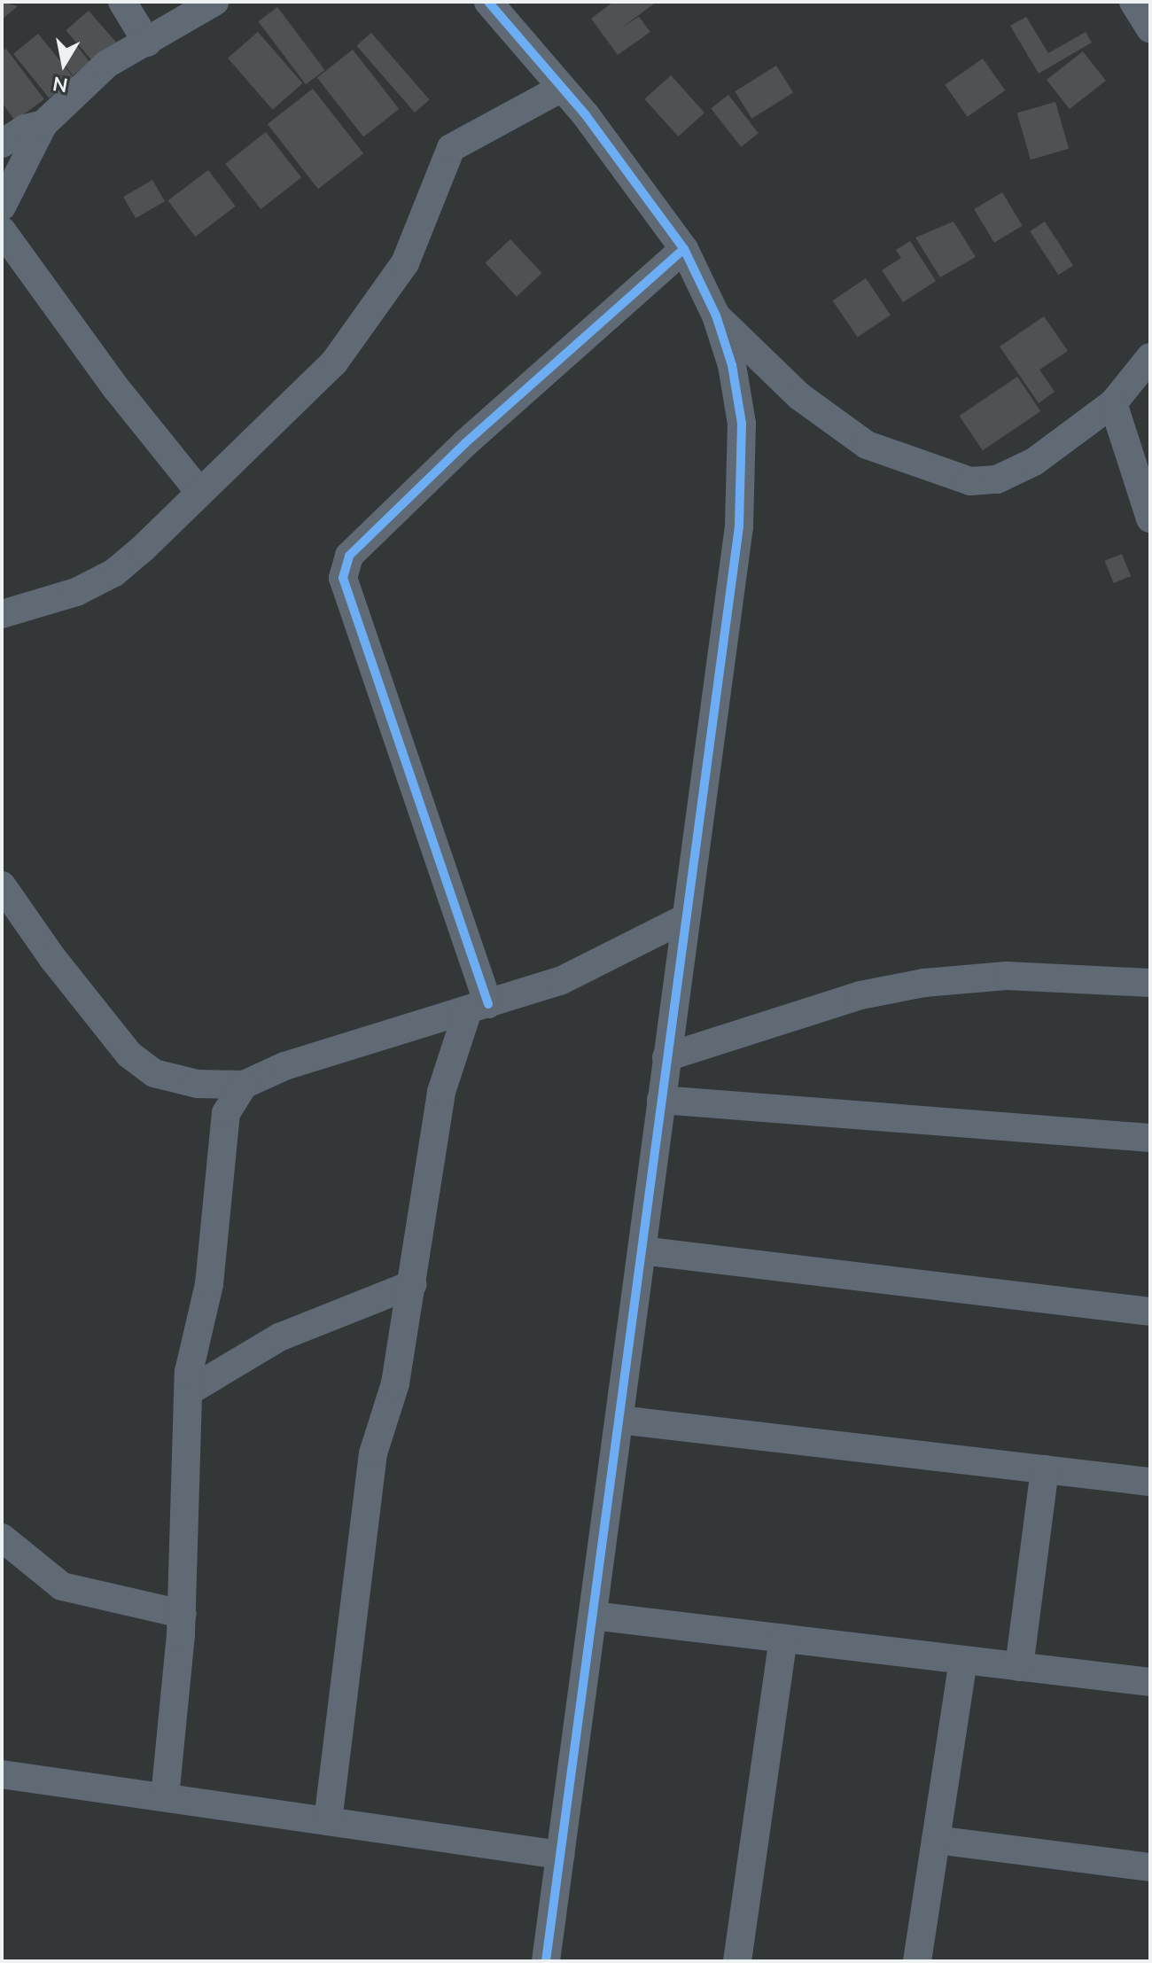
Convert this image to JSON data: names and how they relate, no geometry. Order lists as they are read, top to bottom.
{
  "north": "bottom"
}
